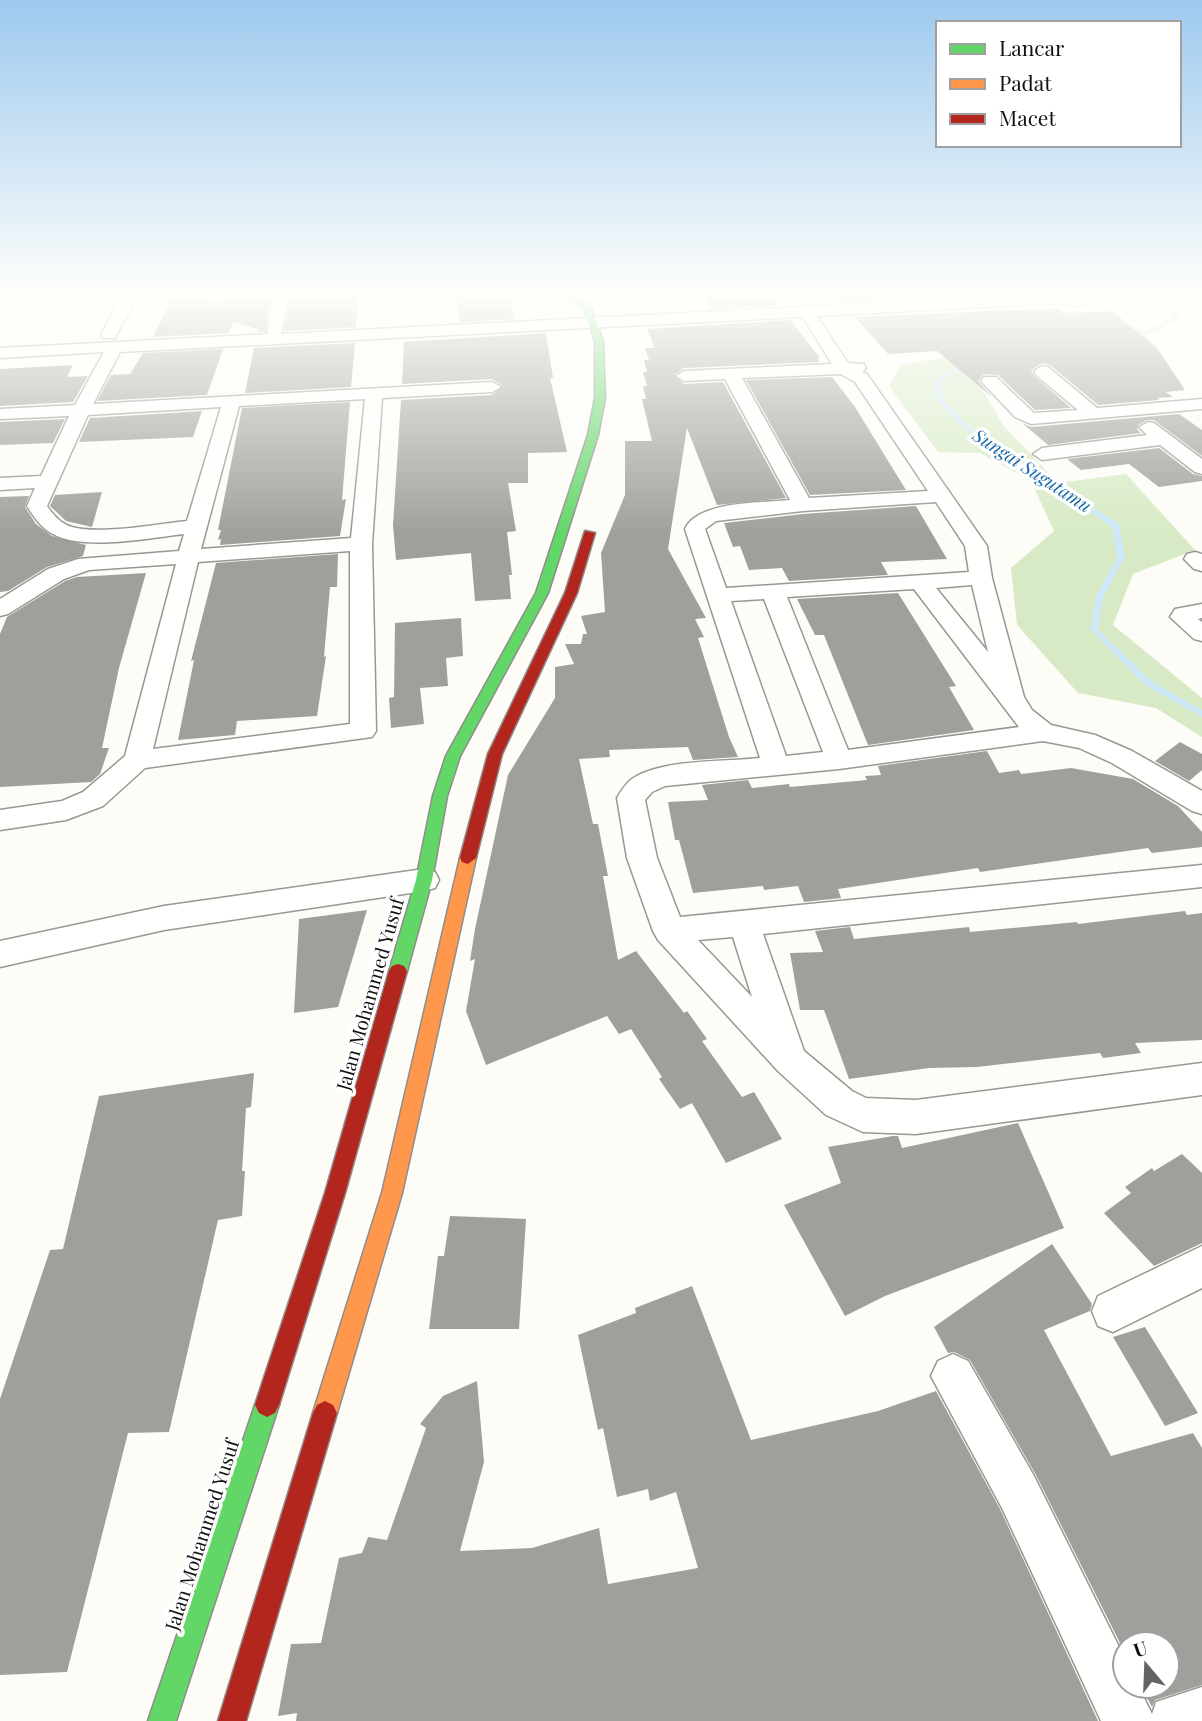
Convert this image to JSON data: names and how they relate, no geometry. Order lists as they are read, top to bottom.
{
  "streets": {
    "main road": ["Jalan Mohammed Yusuf"]
  },
  "water": ["Sungai Sugutamu"],
  "legend": ["Lancar", "Padat", "Macet"],
  "north": "top"
}
